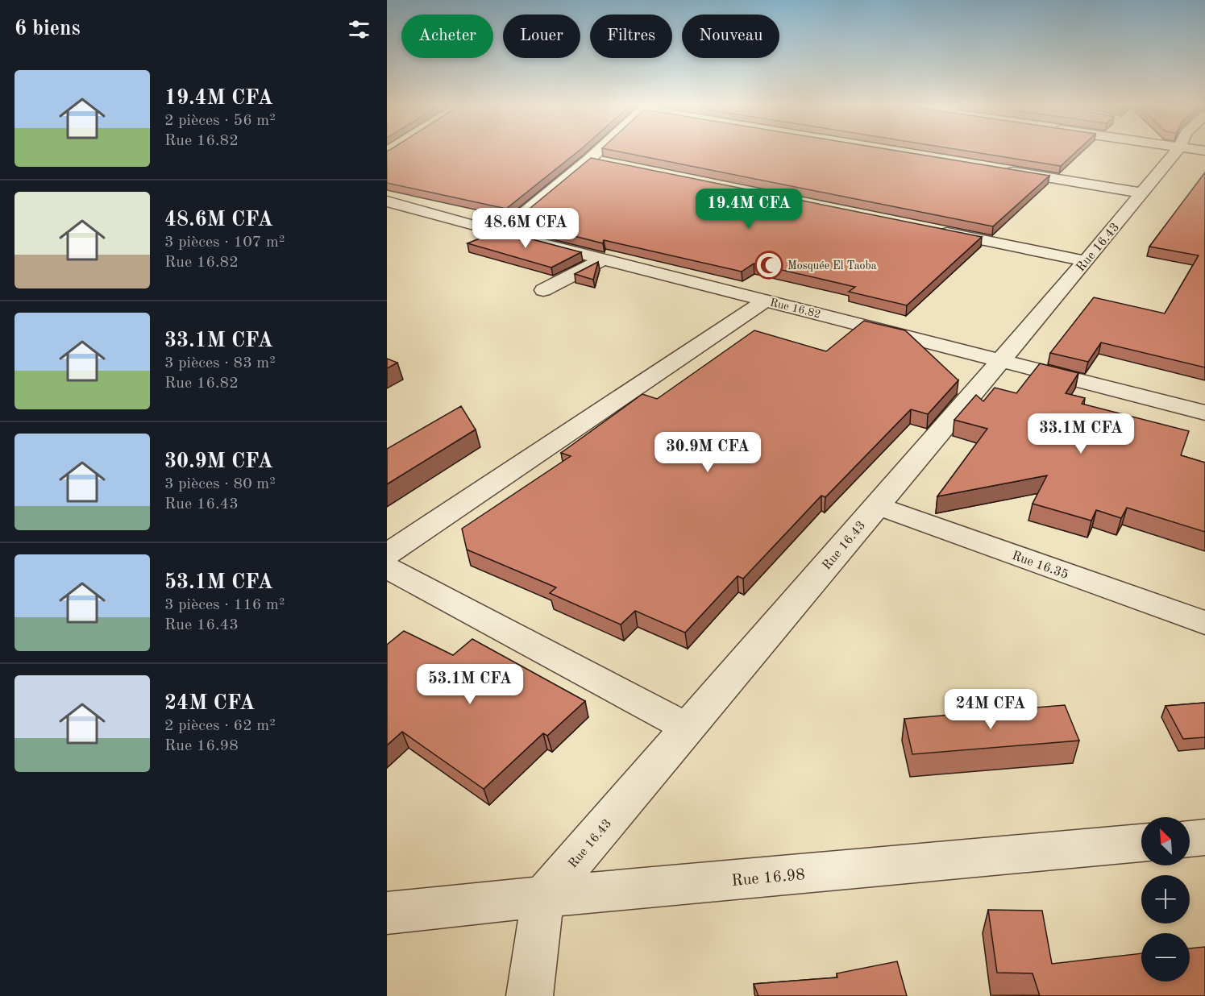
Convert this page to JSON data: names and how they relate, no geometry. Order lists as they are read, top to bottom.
{
  "streets": {
    "street": [
      "Rue 16.43",
      "Rue 16.82",
      "Rue 16.35",
      "Rue 16.98"
    ]
  },
  "crossings": [
    ["Rue 16.43", "Rue 16.82"],
    ["Rue 16.43", "Rue 16.35"],
    ["Rue 16.43", "Rue 16.98"]
  ],
  "places": {
    "mosque": ["Mosquée El Taoba"]
  },
  "north": "top left",
  "page": {
    "heading": "6 biens",
    "chip": [
      "Acheter",
      "Louer",
      "Filtres",
      "Nouveau"
    ],
    "list": [
      {
        "name": "19.4M CFA",
        "note": "2 pièces · 56 m² · Rue 16.82"
      },
      {
        "name": "48.6M CFA",
        "note": "3 pièces · 107 m² · Rue 16.82"
      },
      {
        "name": "33.1M CFA",
        "note": "3 pièces · 83 m² · Rue 16.82"
      },
      {
        "name": "30.9M CFA",
        "note": "3 pièces · 80 m² · Rue 16.43"
      },
      {
        "name": "53.1M CFA",
        "note": "3 pièces · 116 m² · Rue 16.43"
      },
      {
        "name": "24M CFA",
        "note": "2 pièces · 62 m² · Rue 16.98"
      }
    ],
    "price": [
      "19.4M CFA",
      "48.6M CFA",
      "33.1M CFA",
      "30.9M CFA",
      "53.1M CFA",
      "24M CFA"
    ],
    "map_buttons": ["+", "−"]
  }
}
